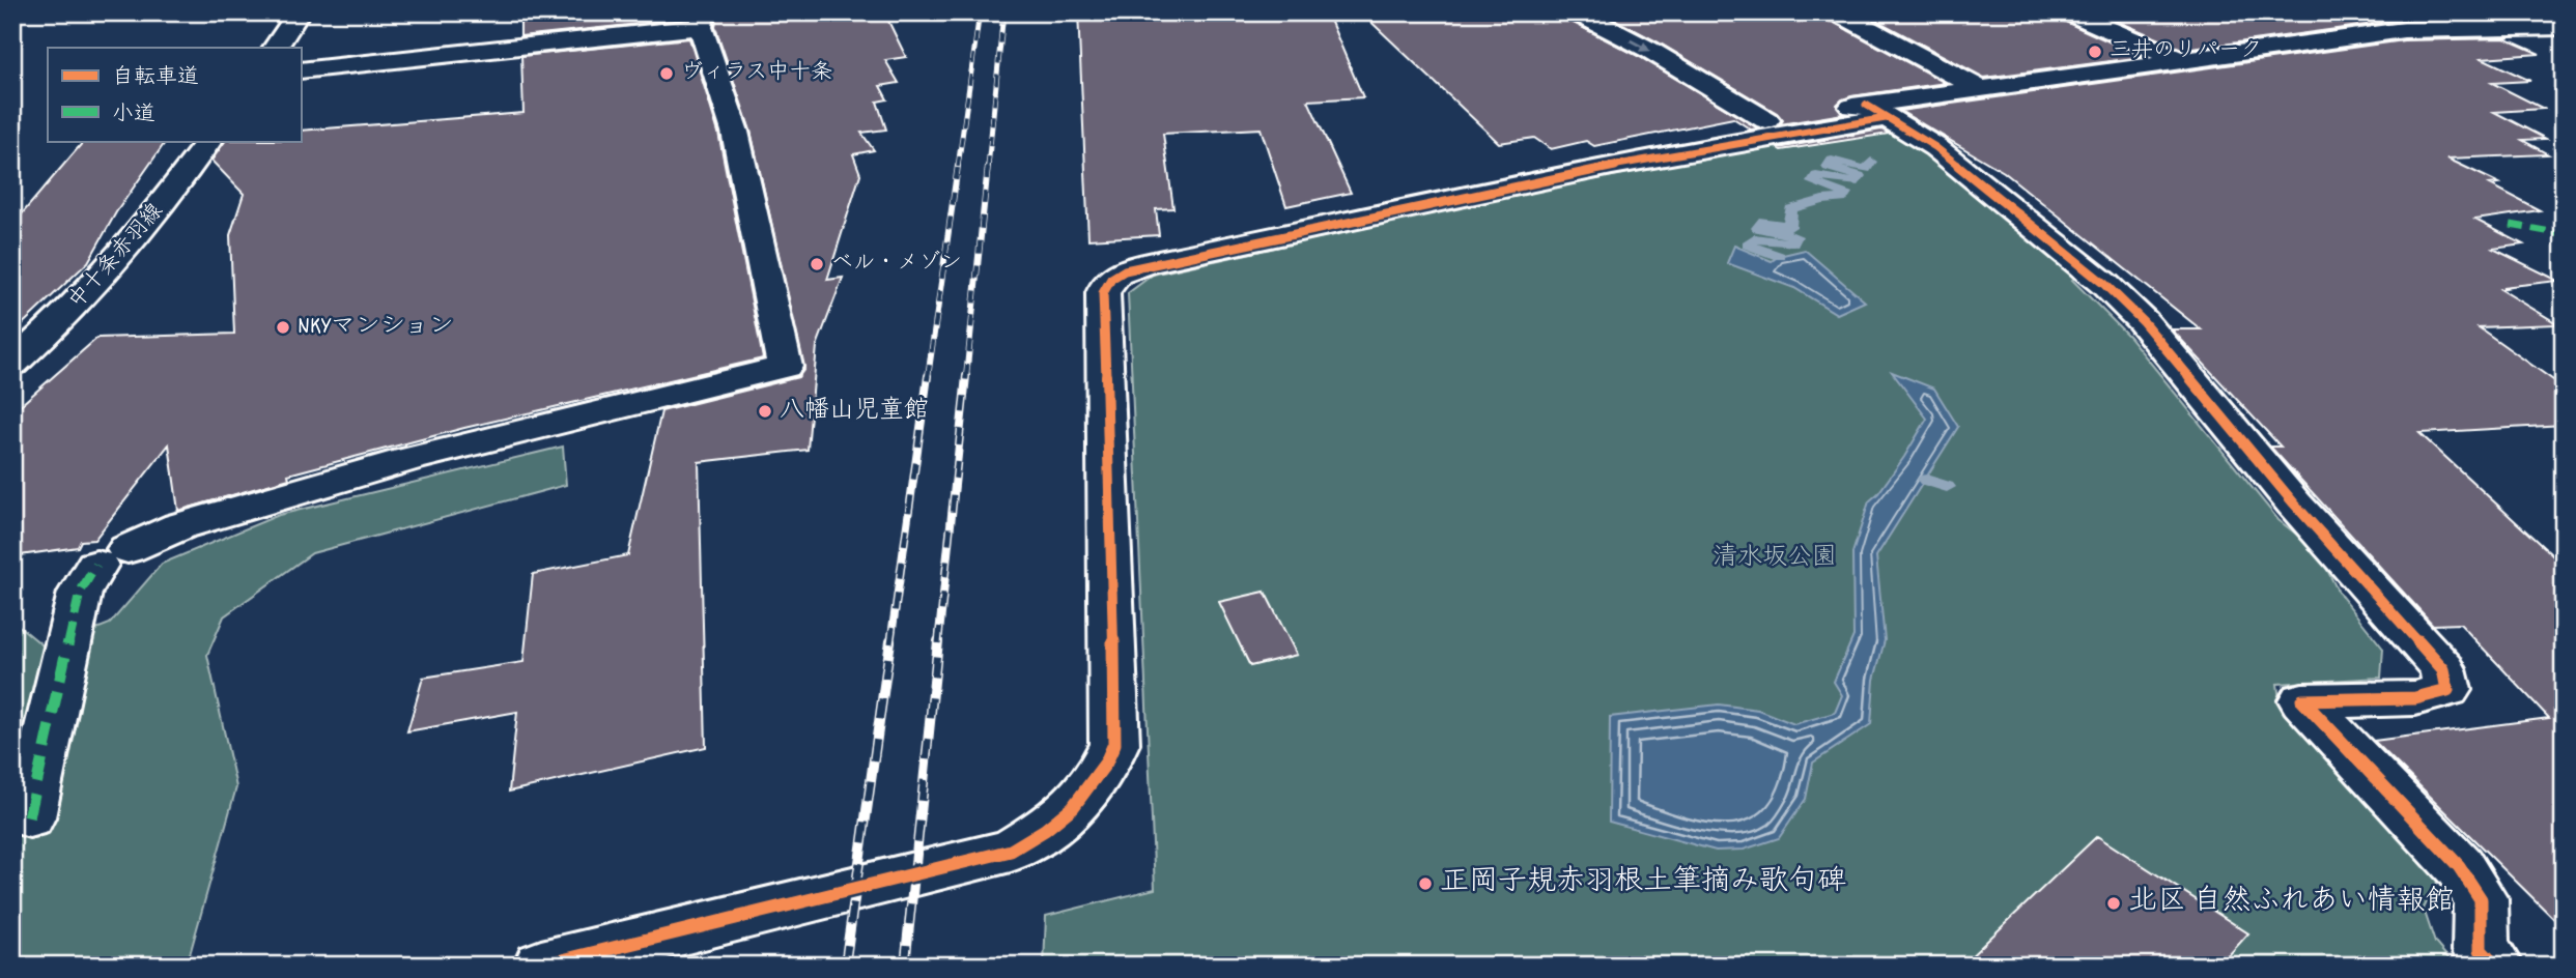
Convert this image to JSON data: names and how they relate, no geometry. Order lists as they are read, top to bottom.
{
  "streets": {
    "street": ["中十条赤羽線"]
  },
  "parks": ["清水坂公園"],
  "places": [
    "三井のリパーク",
    "ヴィラス中十条",
    "ベル・メゾン",
    "NKYマンション",
    "八幡山児童館",
    "正岡子規赤羽根土筆摘み歌句碑",
    "北区 自然ふれあい情報館"
  ],
  "legend": ["自転車道", "小道"]
}
